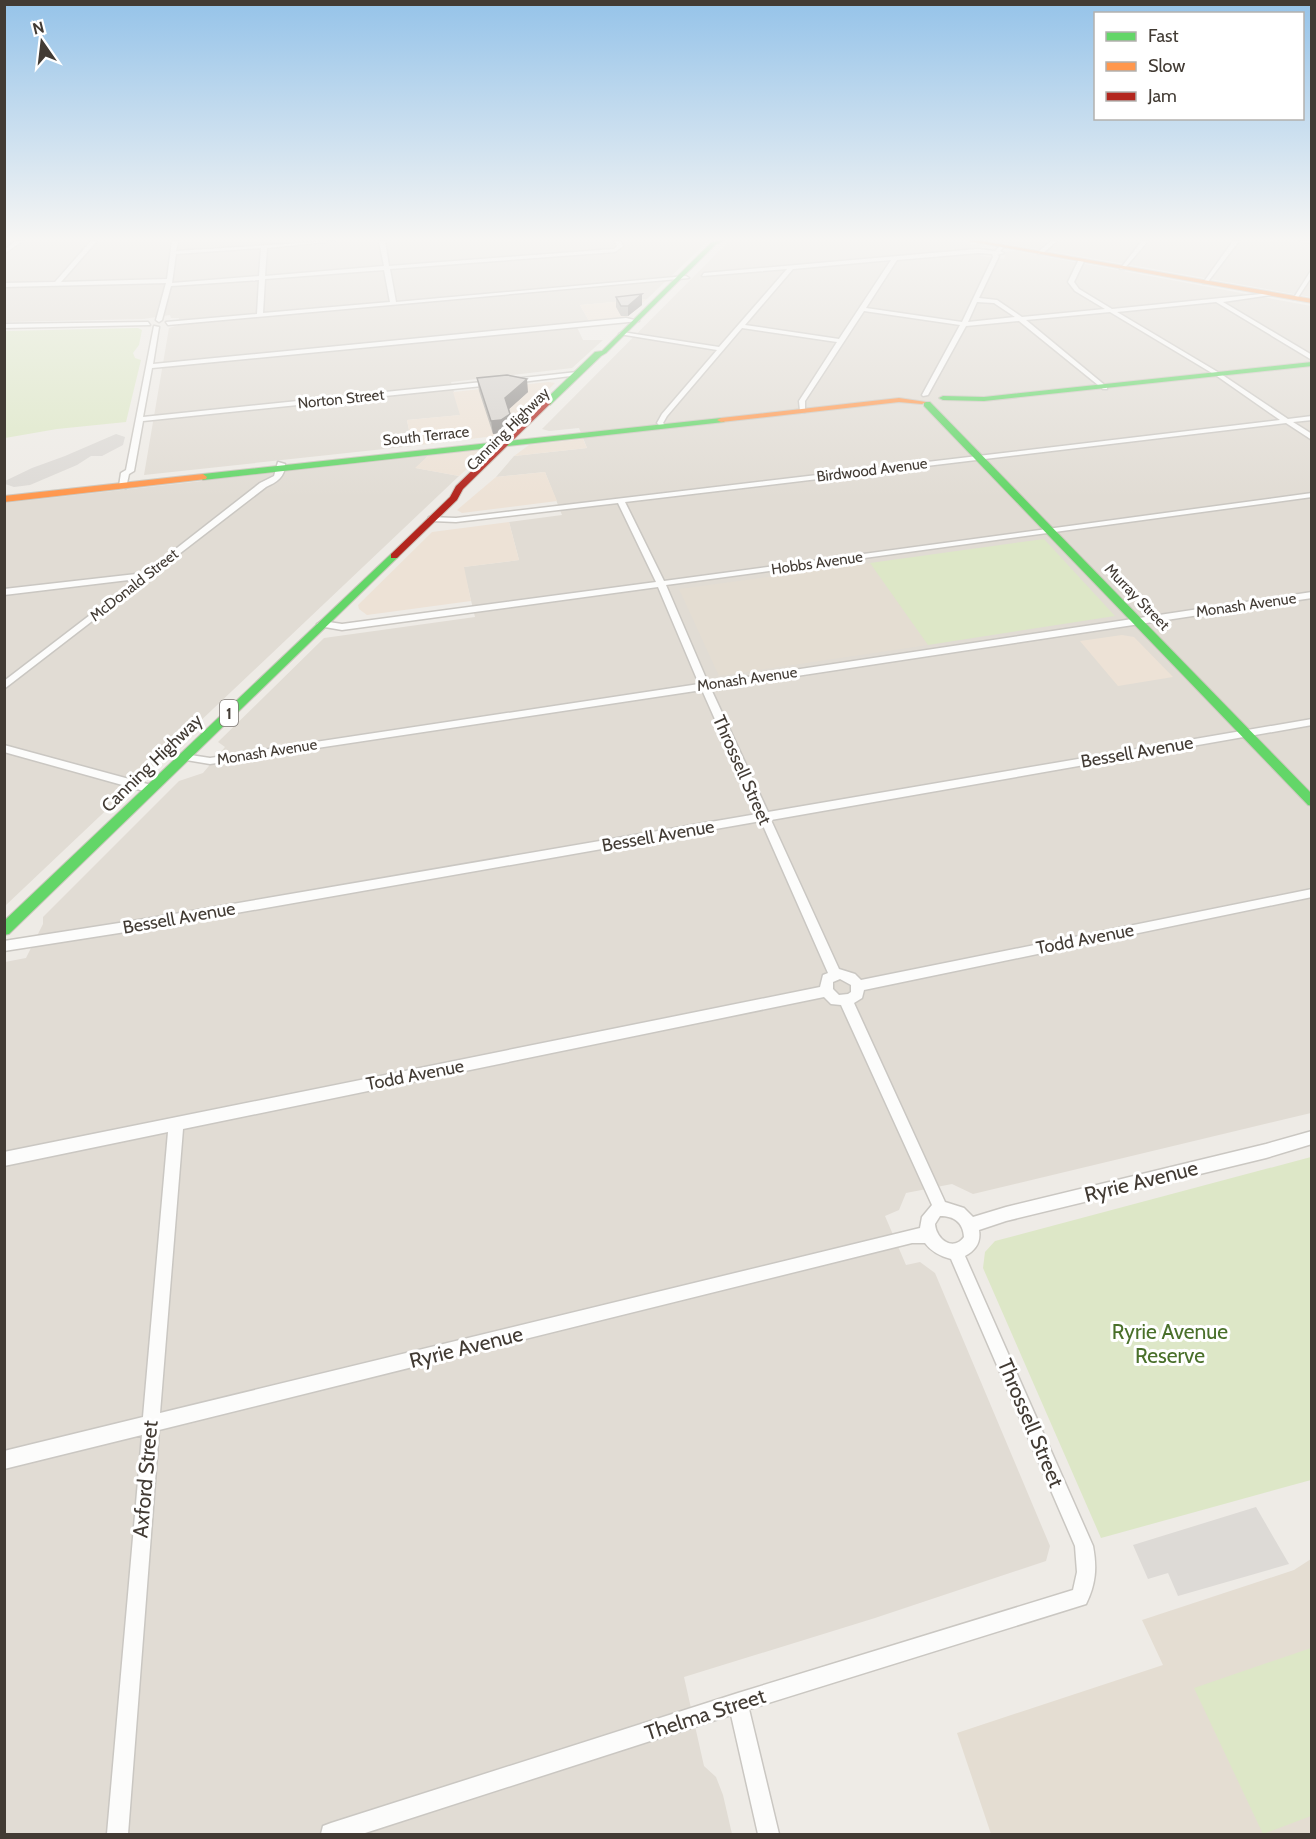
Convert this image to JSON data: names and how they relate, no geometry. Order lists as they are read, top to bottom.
{
  "streets": {
    "main road": [
      "Canning Highway",
      "South Terrace",
      "Murray Street",
      "1"
    ],
    "street": [
      "Norton Street",
      "Birdwood Avenue",
      "Hobbs Avenue",
      "McDonald Street",
      "Monash Avenue",
      "Bessell Avenue",
      "Throssell Street",
      "Todd Avenue",
      "Ryrie Avenue",
      "Axford Street",
      "Thelma Street"
    ]
  },
  "crossings": [
    ["Canning Highway", "South Terrace"],
    ["Canning Highway", "Birdwood Avenue"],
    ["Canning Highway", "Hobbs Avenue"],
    ["Canning Highway", "Monash Avenue"],
    ["South Terrace", "McDonald Street"],
    ["South Terrace", "Murray Street"],
    ["Birdwood Avenue", "Murray Street"],
    ["Birdwood Avenue", "Throssell Street"],
    ["Hobbs Avenue", "Murray Street"],
    ["Hobbs Avenue", "Throssell Street"],
    ["Murray Street", "Monash Avenue"],
    ["Murray Street", "Bessell Avenue"],
    ["Monash Avenue", "Throssell Street"],
    ["Bessell Avenue", "Throssell Street"],
    ["Throssell Street", "Todd Avenue"],
    ["Throssell Street", "Ryrie Avenue"],
    ["Throssell Street", "Thelma Street"],
    ["Todd Avenue", "Axford Street"],
    ["Ryrie Avenue", "Axford Street"]
  ],
  "parks": ["Ryrie Avenue Reserve"],
  "legend": ["Fast", "Slow", "Jam"],
  "north": "top"
}
